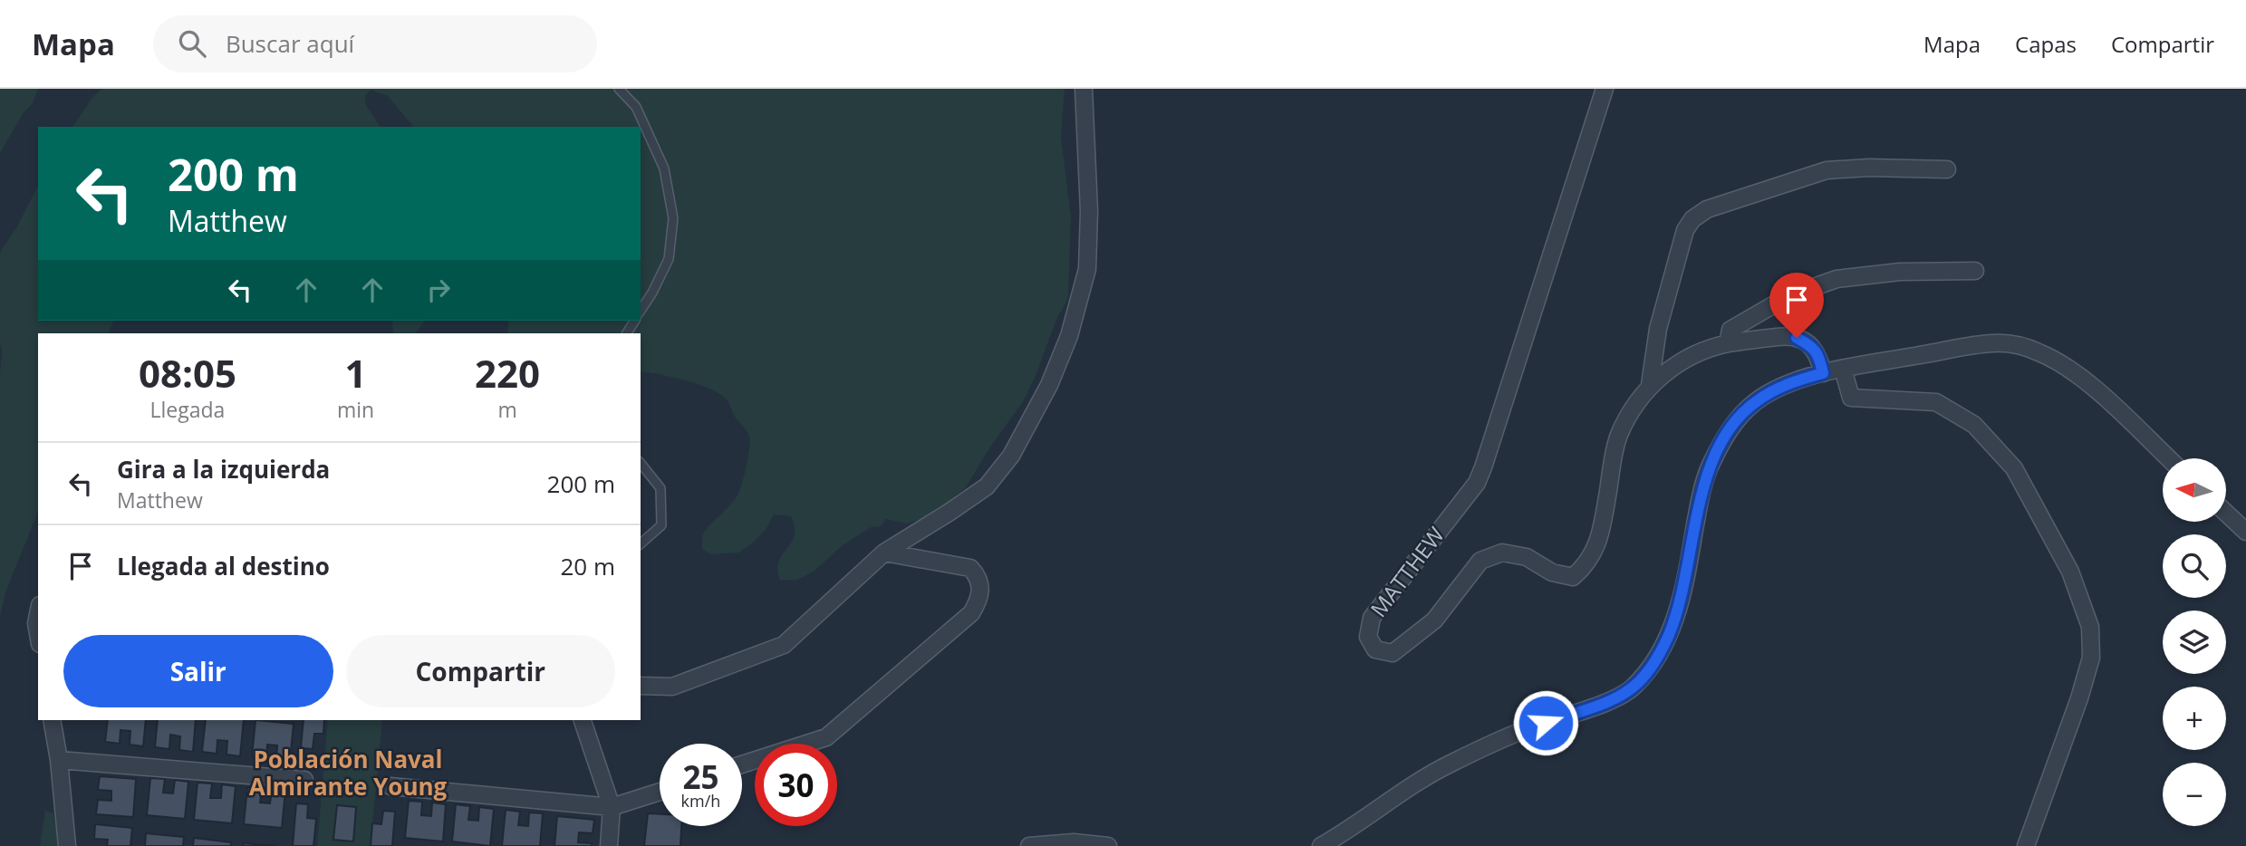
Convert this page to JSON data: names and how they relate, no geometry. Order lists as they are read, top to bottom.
{
  "streets": {
    "street": ["MATTHEW"]
  },
  "districts": ["Población Naval Almirante Young"],
  "north": "left",
  "page": {
    "header": "Mapa",
    "search": "Buscar aquí",
    "nav": ["Mapa", "Capas", "Compartir"],
    "turn": ["200 m", "Matthew"],
    "eta": [
      "08:05",
      "Llegada",
      "1",
      "min",
      "220",
      "m"
    ],
    "list": [
      {
        "name": "Gira a la izquierda",
        "note": "Matthew",
        "value": "200 m"
      },
      {
        "name": "Llegada al destino",
        "value": "20 m"
      }
    ],
    "map_buttons": ["+", "−"],
    "buttons": ["Salir", "Compartir"],
    "speed": "25 km/h",
    "limit": "30"
  }
}
